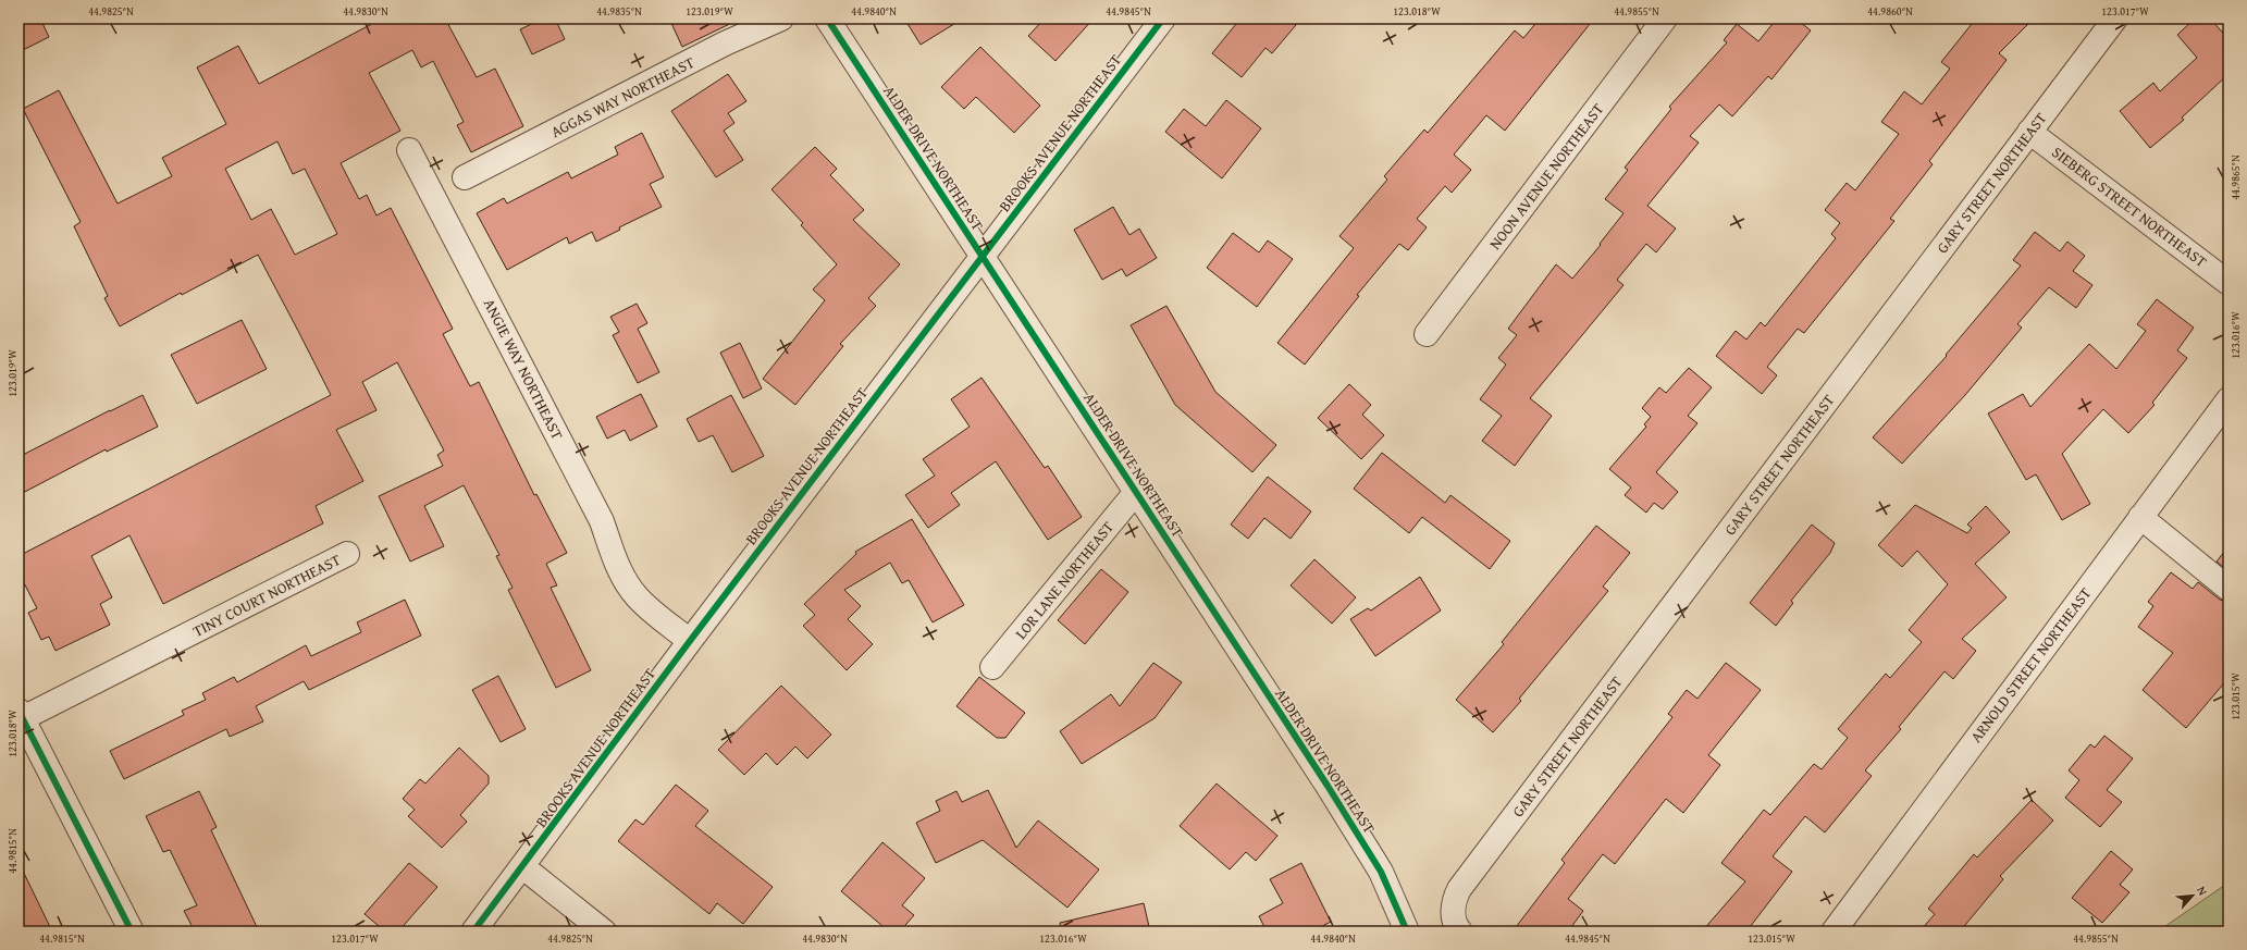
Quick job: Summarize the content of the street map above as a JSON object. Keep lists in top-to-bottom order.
{
  "streets": {
    "street": [
      "AGGAS WAY NORTHEAST",
      "BROOKS AVENUE NORTHEAST",
      "ALDER DRIVE NORTHEAST",
      "NOON AVENUE NORTHEAST",
      "GARY STREET NORTHEAST",
      "SIEBERG STREET NORTHEAST",
      "ANGIE WAY NORTHEAST",
      "LOR LANE NORTHEAST",
      "TINY COURT NORTHEAST",
      "ARNOLD STREET NORTHEAST"
    ]
  },
  "crossings": [
    ["BROOKS AVENUE NORTHEAST", "ALDER DRIVE NORTHEAST"],
    ["BROOKS AVENUE NORTHEAST", "ANGIE WAY NORTHEAST"],
    ["ALDER DRIVE NORTHEAST", "LOR LANE NORTHEAST"],
    ["GARY STREET NORTHEAST", "SIEBERG STREET NORTHEAST"]
  ],
  "north": "top right",
  "coordinates": [
    "44.9825°N",
    "44.9830°N",
    "44.9835°N",
    "123.019°W",
    "44.9840°N",
    "44.9845°N",
    "123.018°W",
    "44.9855°N",
    "44.9860°N",
    "123.017°W",
    "44.9865°N",
    "123.016°W",
    "123.015°W",
    "44.9815°N"
  ]
}
